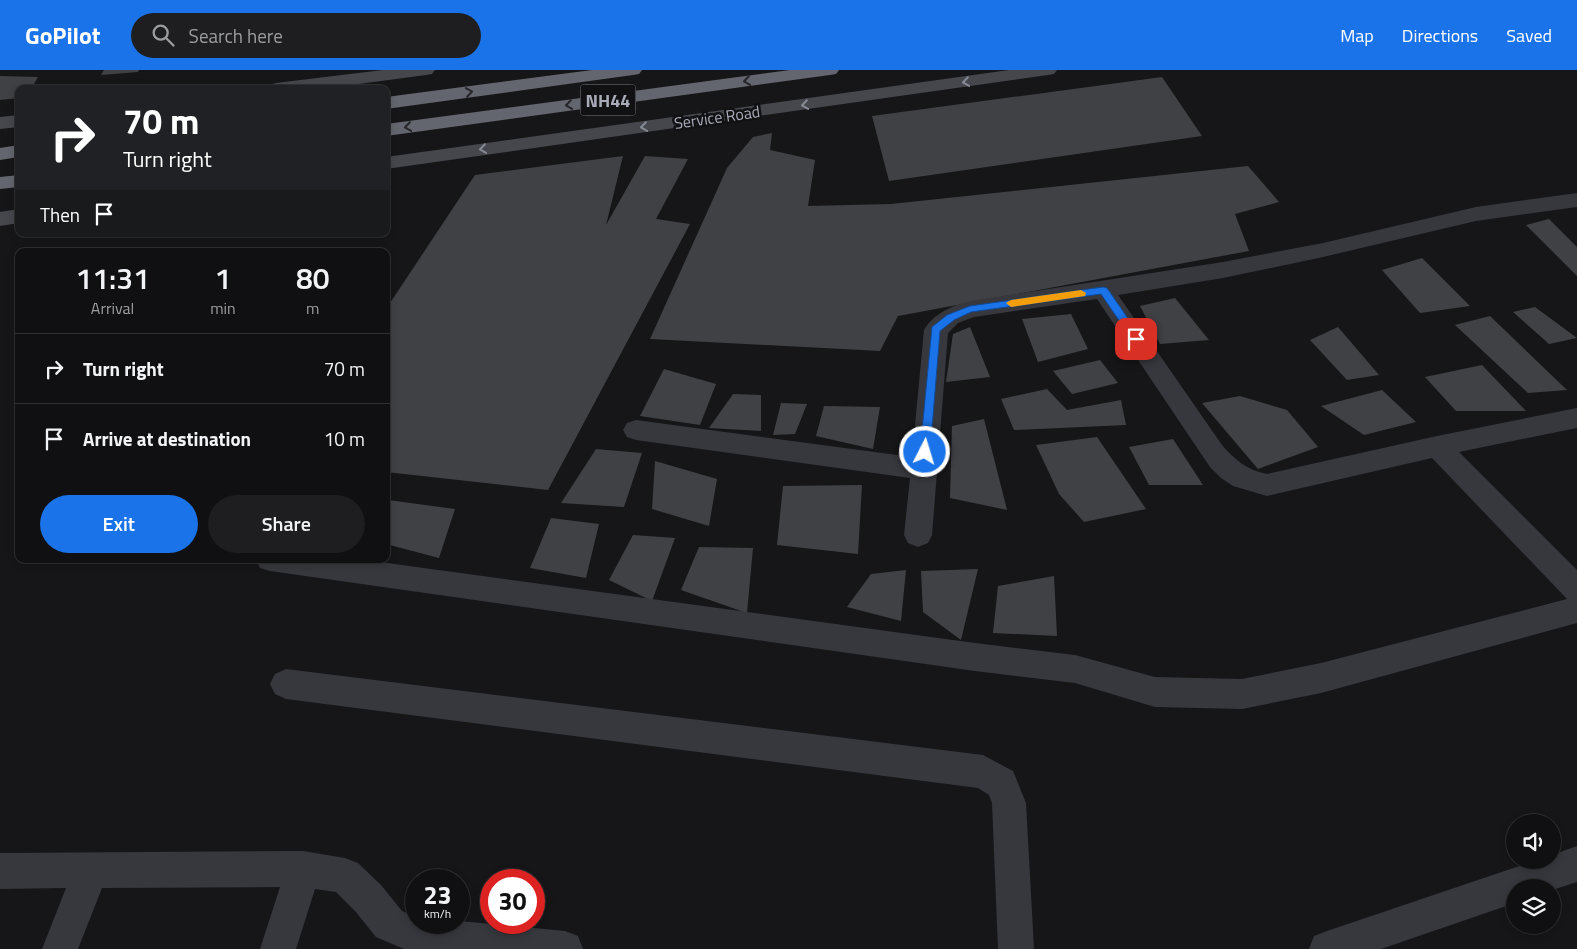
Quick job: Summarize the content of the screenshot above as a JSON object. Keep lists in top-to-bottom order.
{
  "streets": {
    "highway": ["NH44"],
    "street": ["Service Road"]
  },
  "one_way": ["Service Road"],
  "page": {
    "header": "GoPilot",
    "search": "Search here",
    "nav": ["Map", "Directions", "Saved"],
    "turn": ["70 m", "Turn right"],
    "then": "Then",
    "eta": [
      "11:31",
      "Arrival",
      "1",
      "min",
      "80",
      "m"
    ],
    "list": [
      {
        "name": "Turn right",
        "value": "70 m"
      },
      {
        "name": "Arrive at destination",
        "value": "10 m"
      }
    ],
    "buttons": ["Exit", "Share"],
    "speed": "23 km/h",
    "limit": "30"
  }
}
